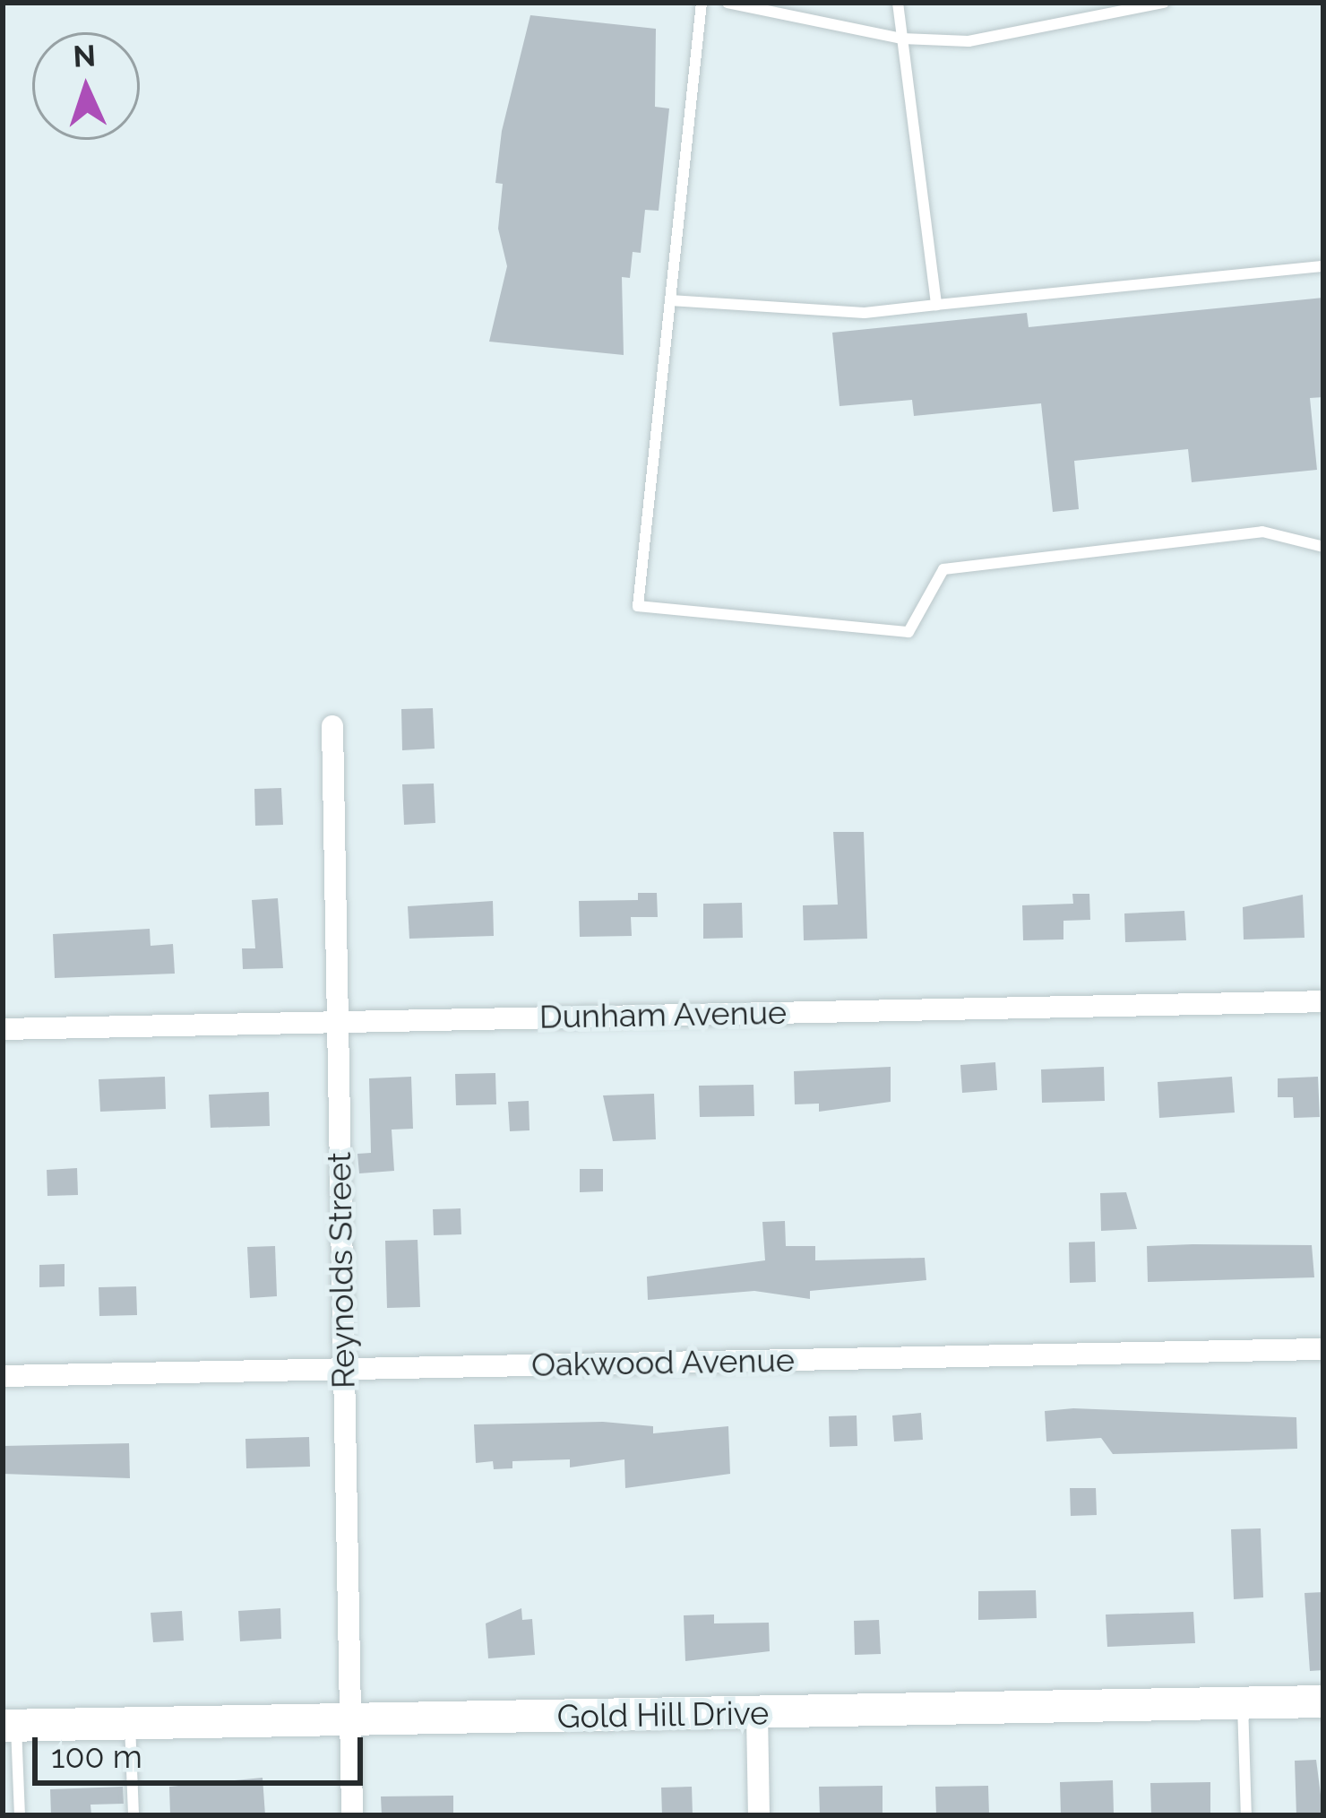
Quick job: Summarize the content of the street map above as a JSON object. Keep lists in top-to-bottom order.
{
  "streets": {
    "street": [
      "Dunham Avenue",
      "Reynolds Street",
      "Oakwood Avenue",
      "Gold Hill Drive"
    ]
  },
  "crossings": [
    ["Dunham Avenue", "Reynolds Street"],
    ["Reynolds Street", "Oakwood Avenue"],
    ["Reynolds Street", "Gold Hill Drive"]
  ],
  "scale_bar": "100 m",
  "north": "top"
}
